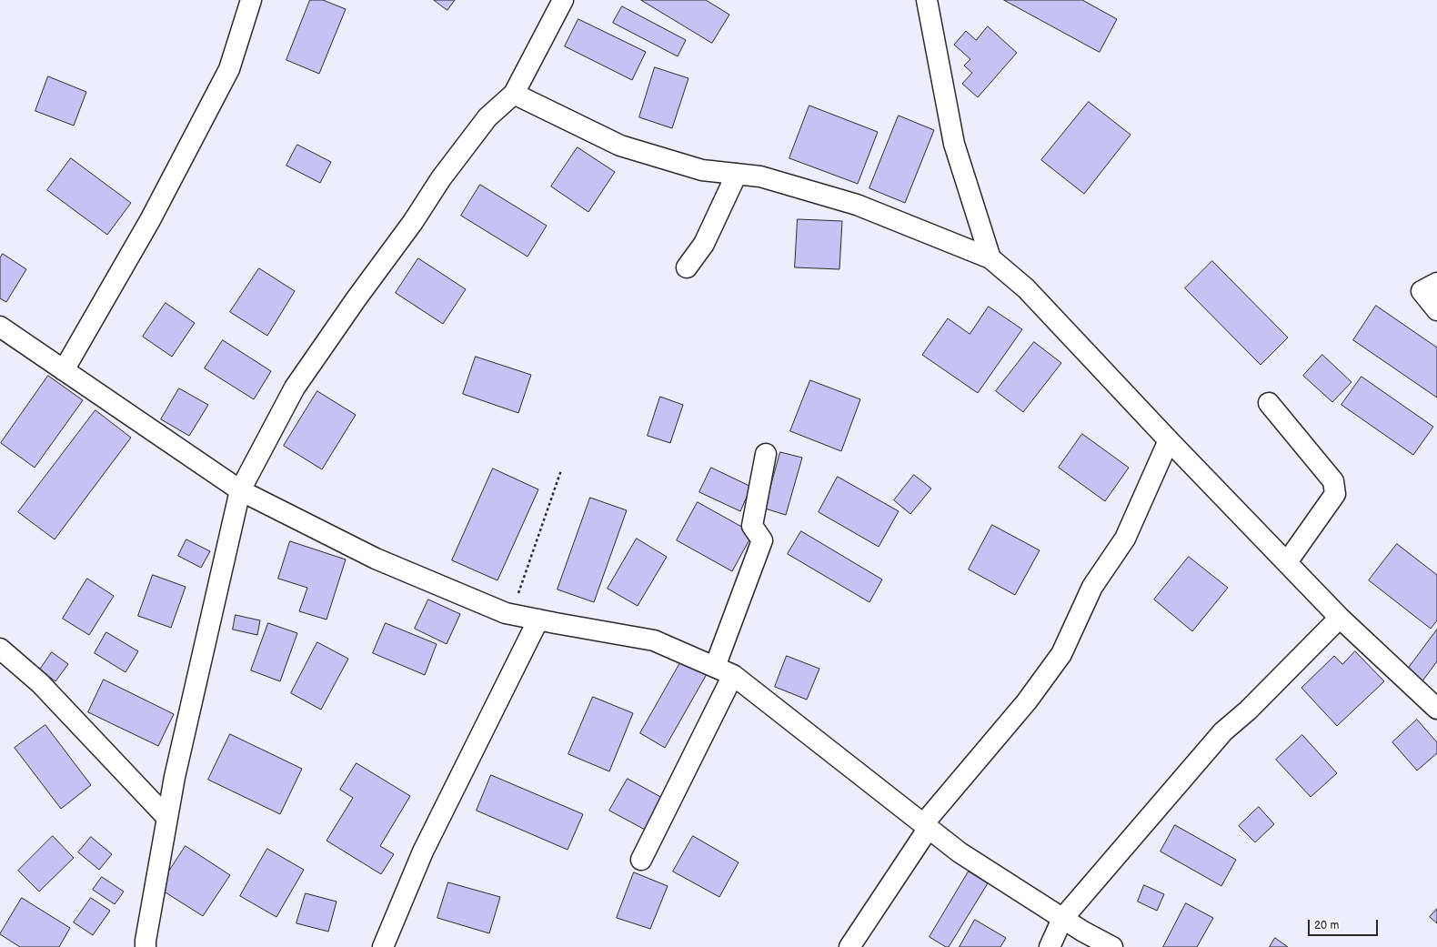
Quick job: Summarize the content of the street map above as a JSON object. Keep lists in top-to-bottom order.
{
  "scale_bar": "20 m"
}
